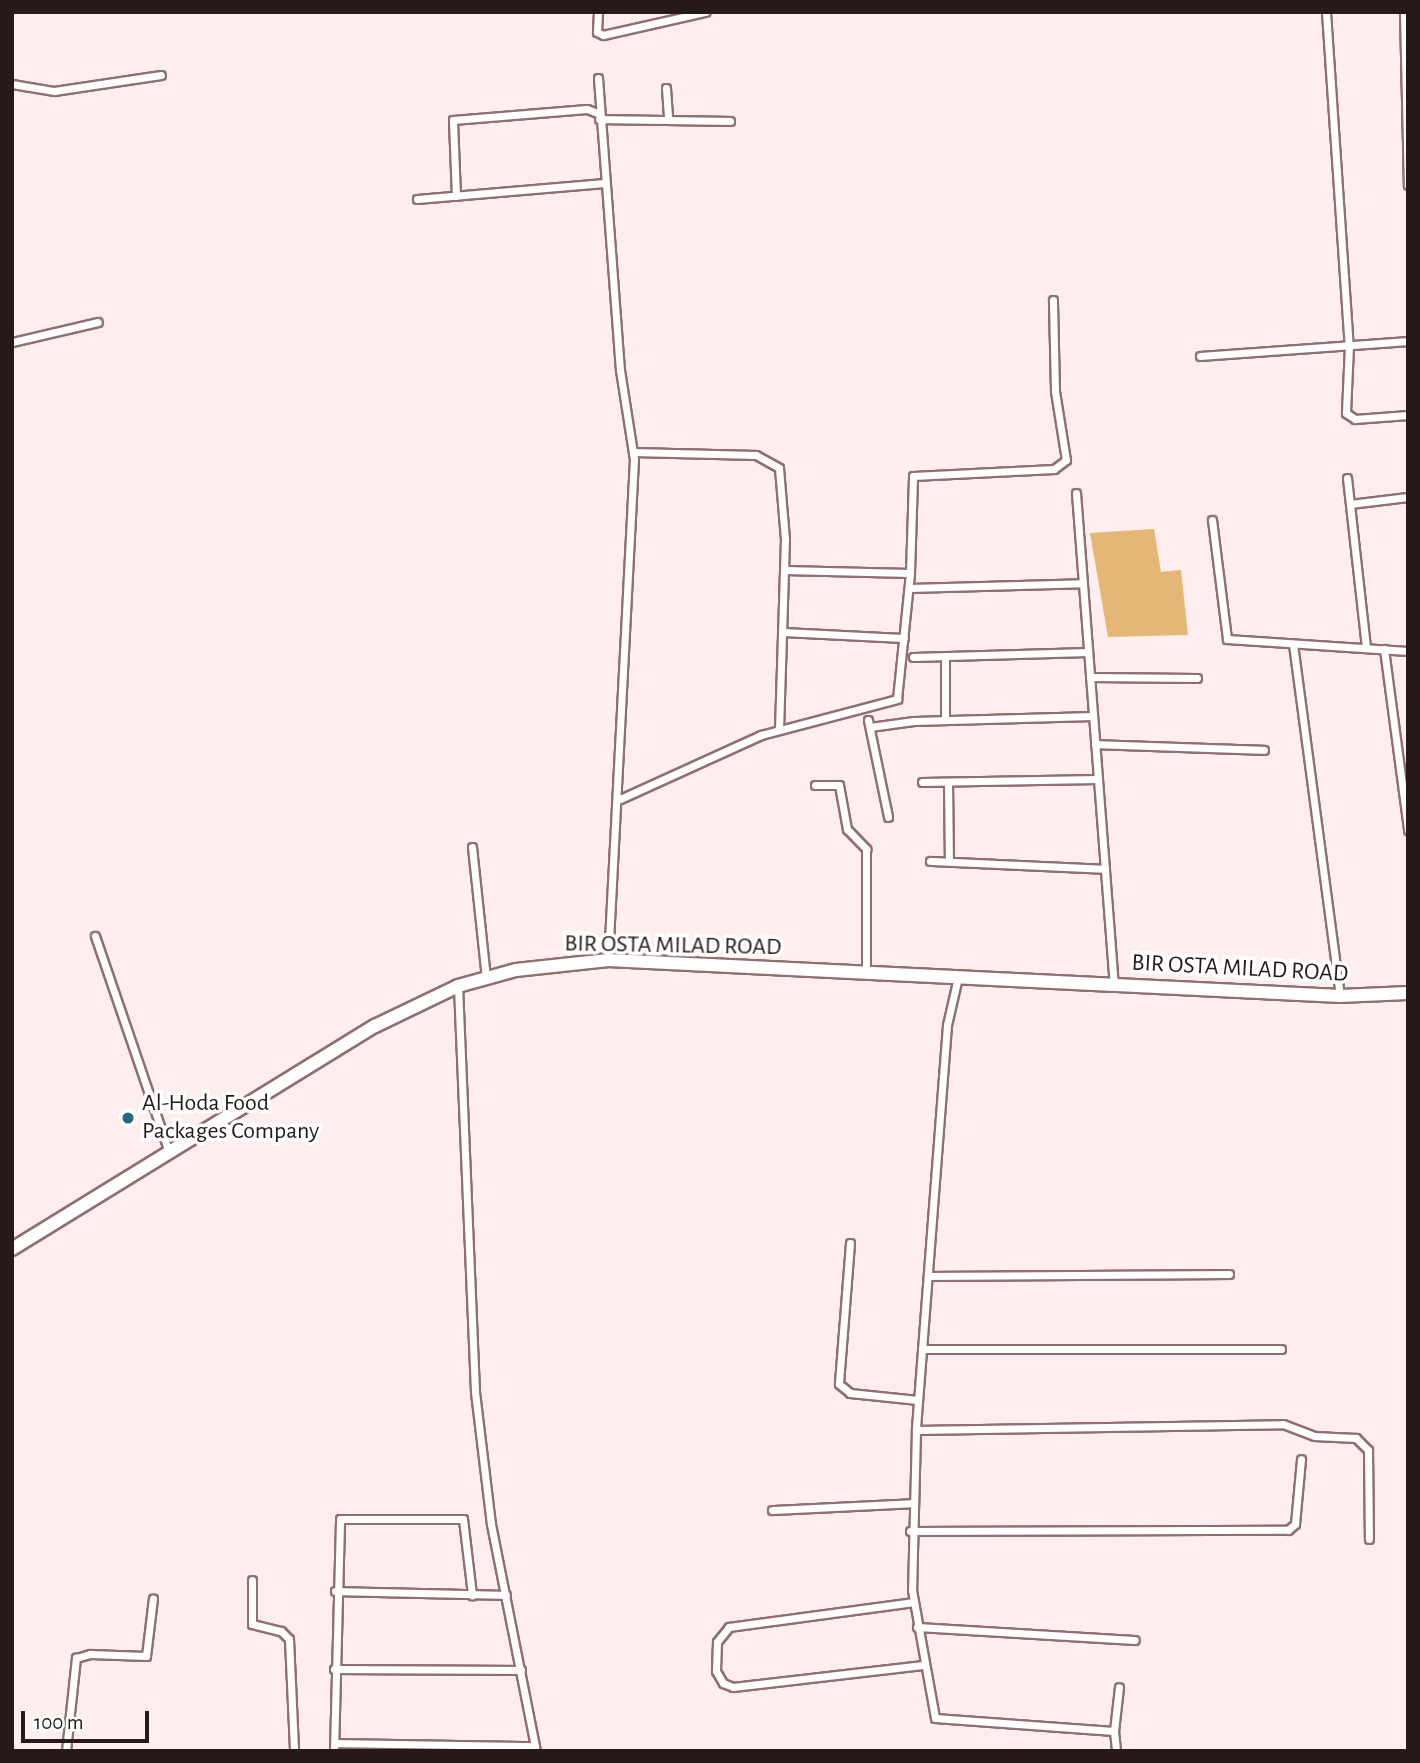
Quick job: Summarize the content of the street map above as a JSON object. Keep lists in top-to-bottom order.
{
  "streets": {
    "main road": ["BIR OSTA MILAD ROAD"]
  },
  "places": ["Al-Hoda Food Packages Company"],
  "scale_bar": "100 m"
}
